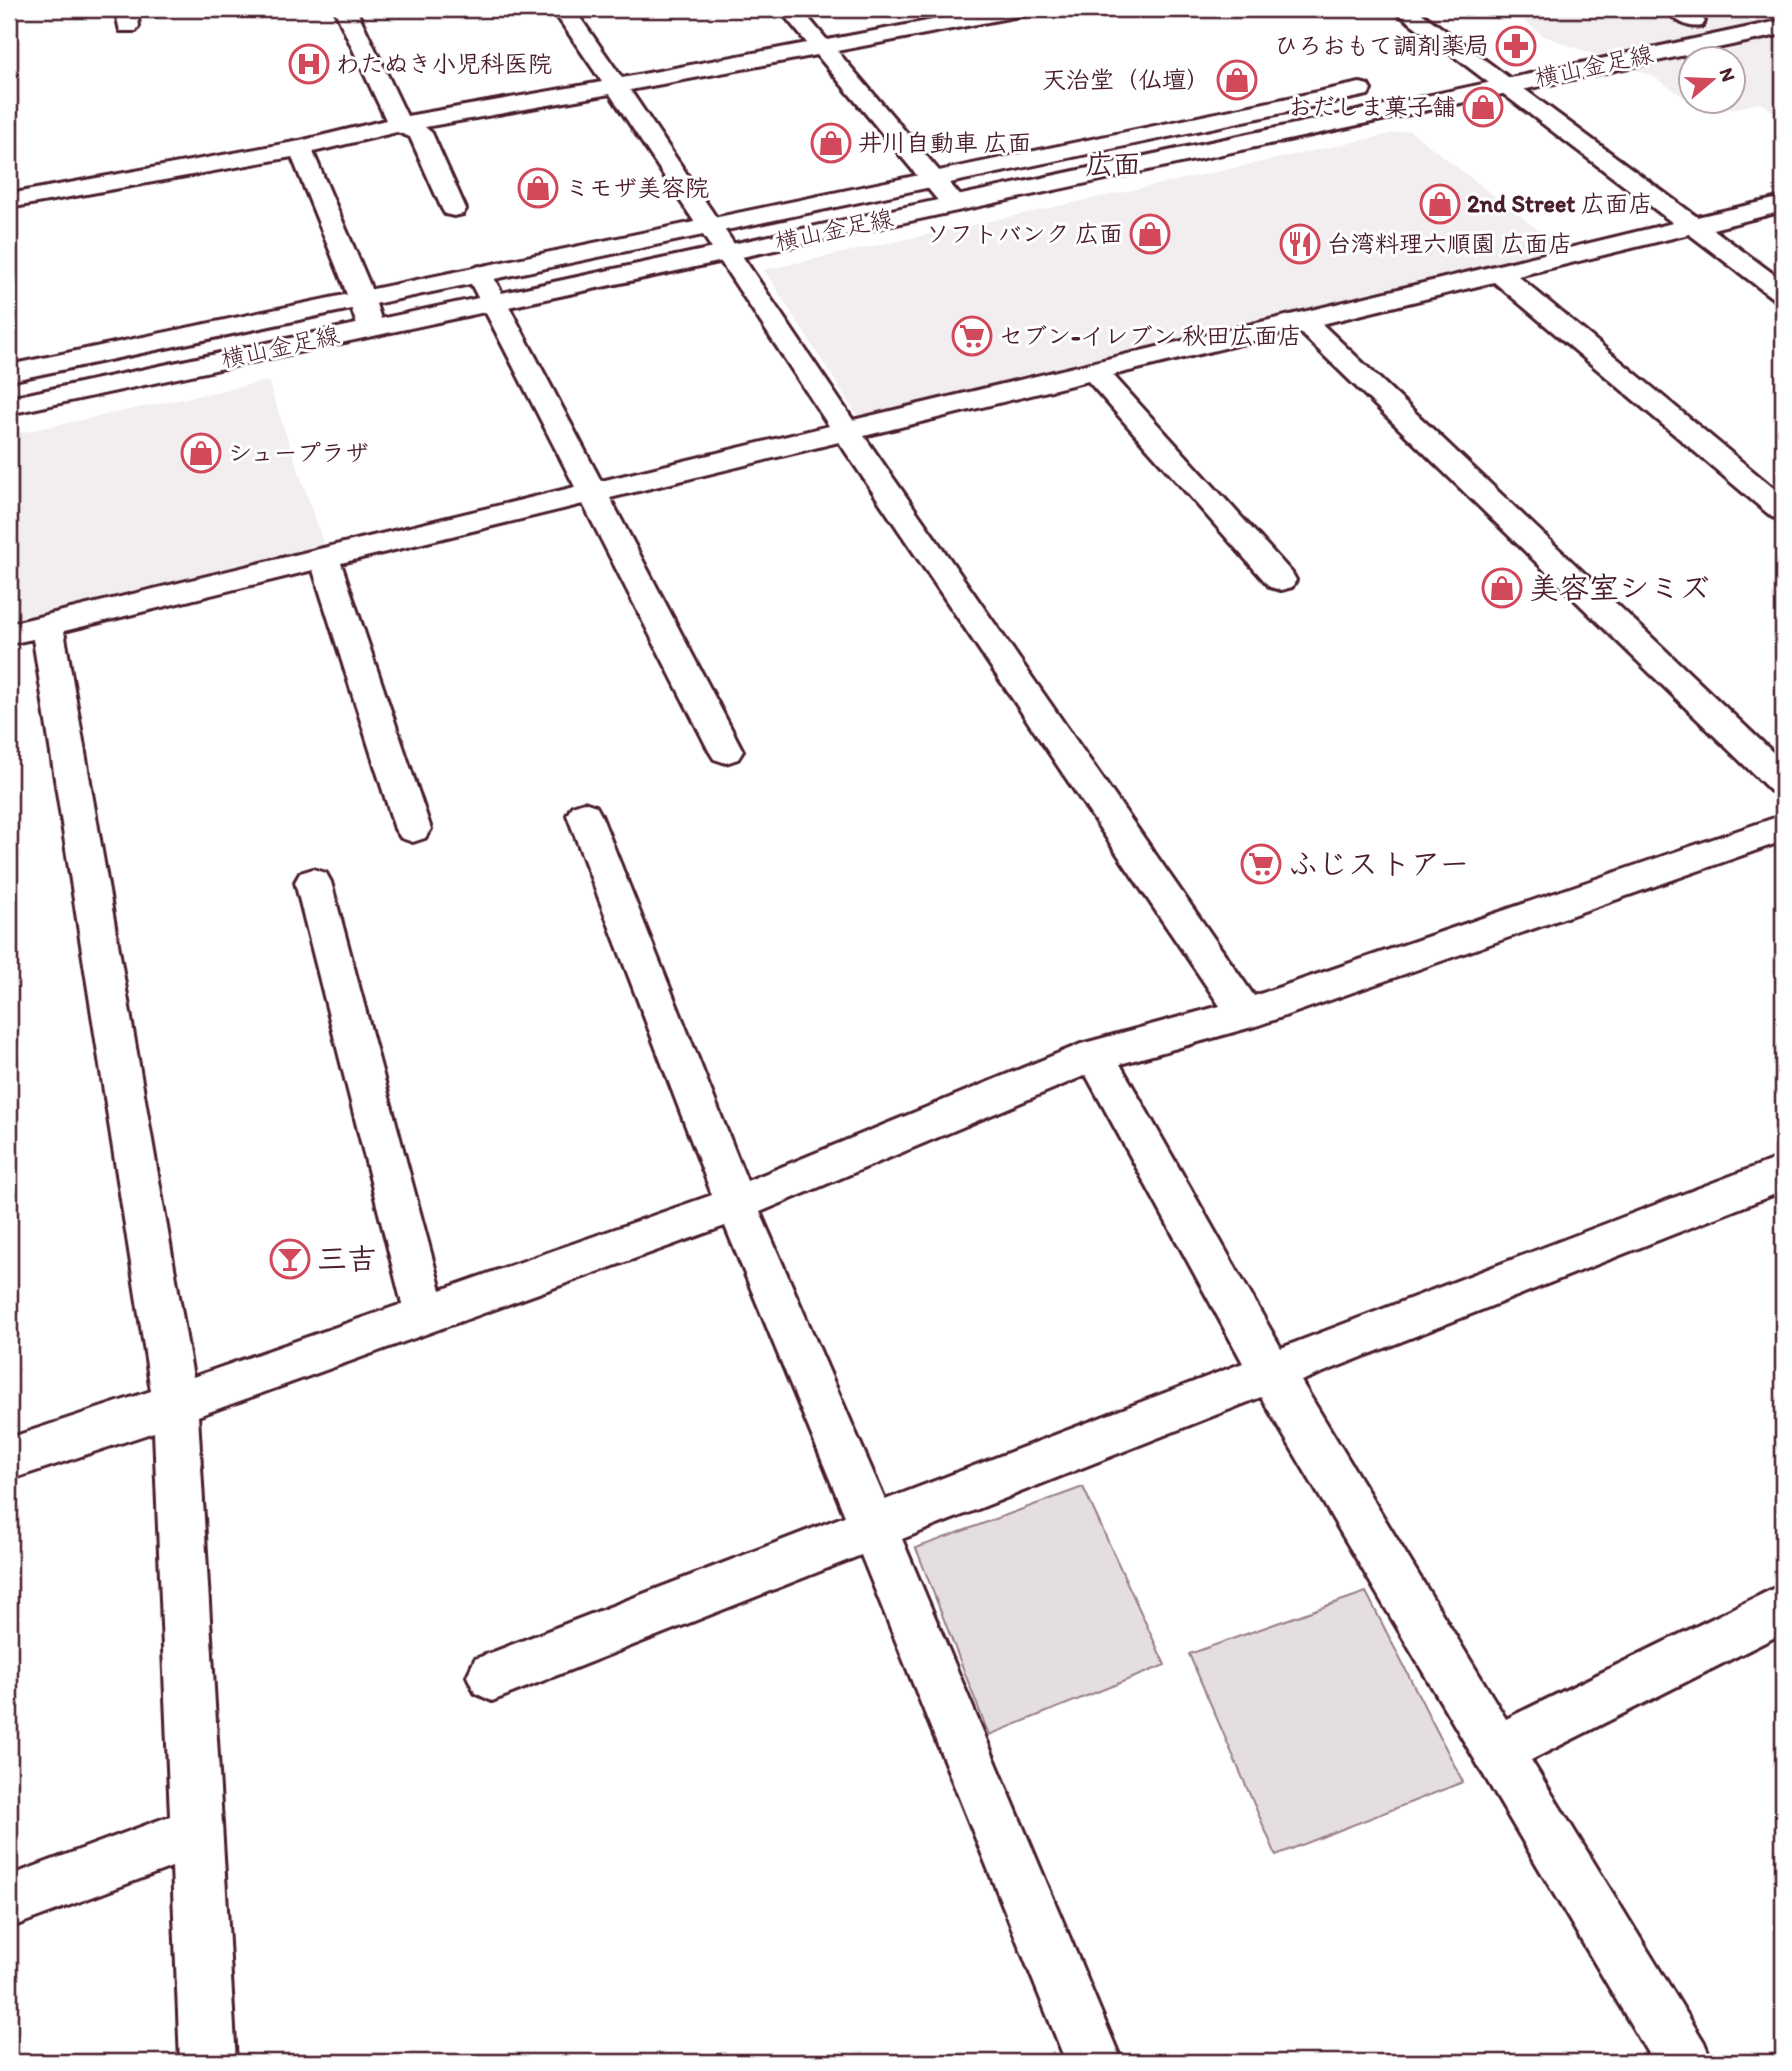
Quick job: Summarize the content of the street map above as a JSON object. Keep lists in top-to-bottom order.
{
  "streets": {
    "street": ["横山金足線"]
  },
  "districts": ["広面"],
  "places": {
    "pharmacy": ["ひろおもて調剤薬局"],
    "hospital": ["わたぬき小児科医院"],
    "shop": [
      "天治堂（仏壇）",
      "おだしま菓子舗",
      "井川自動車 広面",
      "ミモザ美容院",
      "2nd Street 広面店",
      "ソフトバンク 広面",
      "シュープラザ",
      "美容室シミズ"
    ],
    "restaurant": ["台湾料理六順園 広面店"],
    "supermarket": ["セブン-イレブン 秋田広面店", "ふじストアー"],
    "bar": ["三吉"]
  },
  "north": "right"
}
